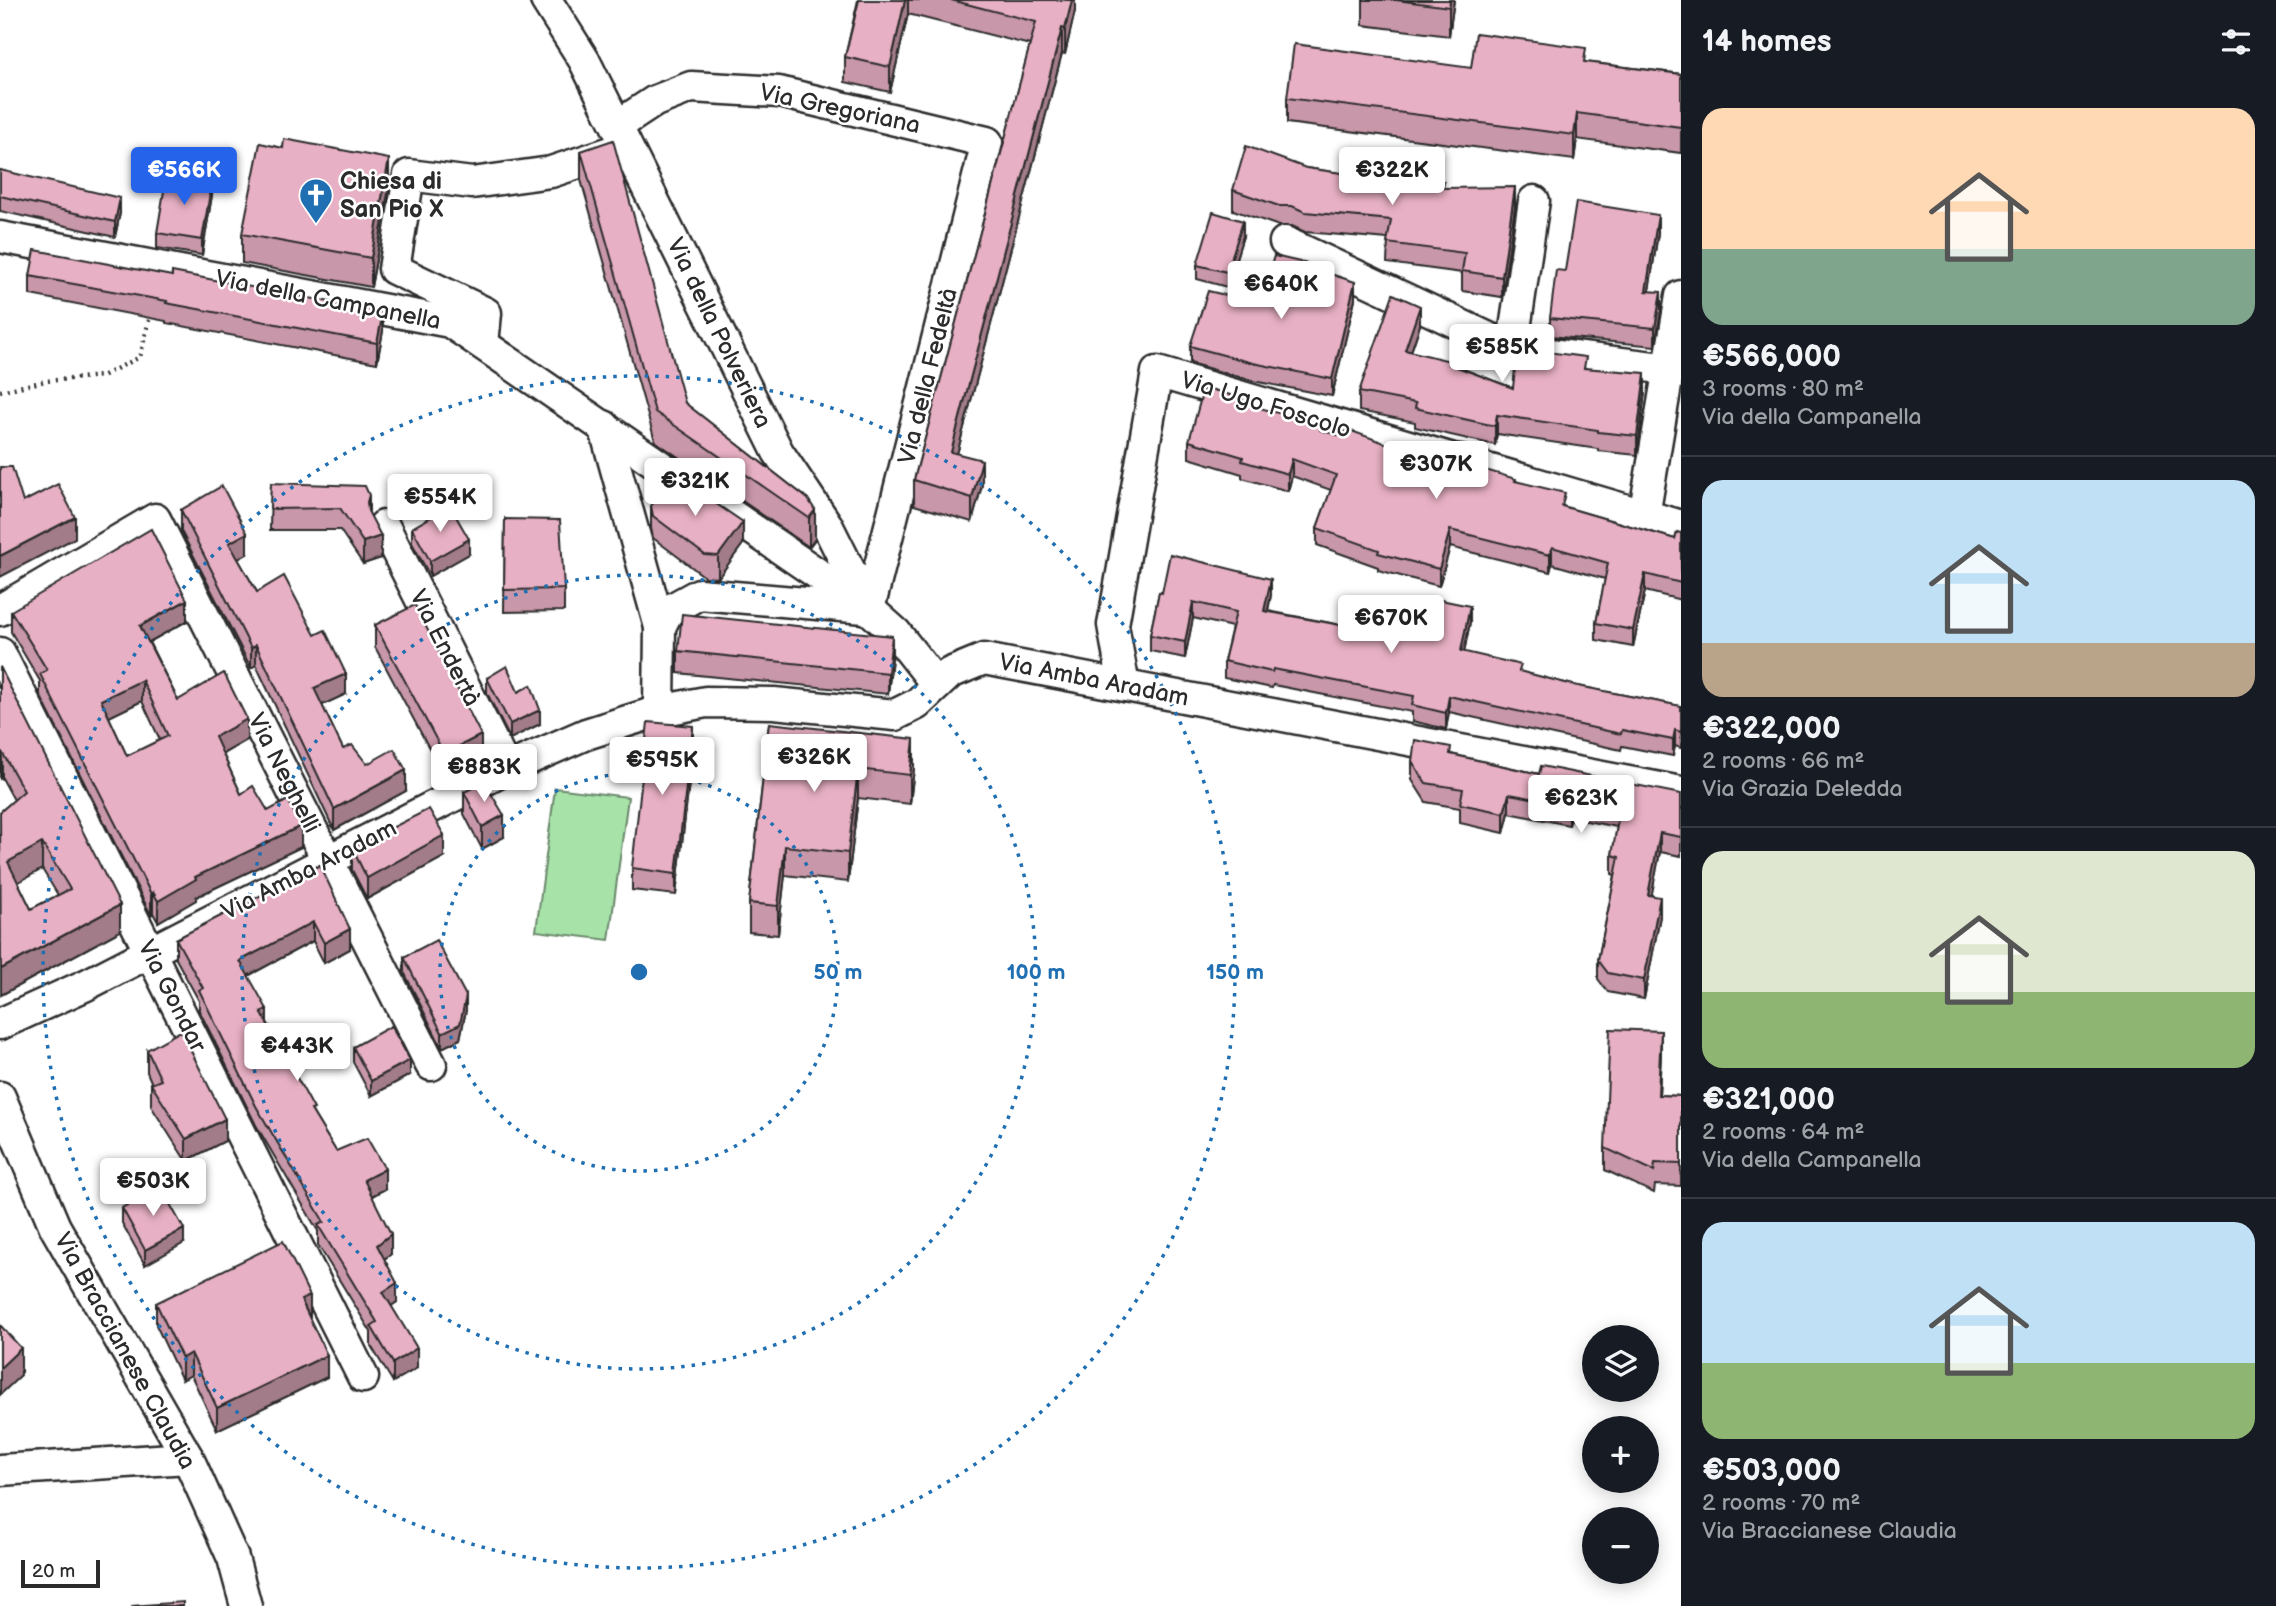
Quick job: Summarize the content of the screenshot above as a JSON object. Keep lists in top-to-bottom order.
{
  "streets": {
    "street": [
      "Via Gregoriana",
      "Via della Campanella",
      "Via della Polveriera",
      "Via della Fedeltà",
      "Via Ugo Foscolo",
      "Via Endertà",
      "Via Amba Aradam",
      "Via Neghelli",
      "Via Gondar",
      "Via Braccianese Claudia"
    ]
  },
  "crossings": [
    ["Via Gregoriana", "Via della Campanella"],
    ["Via Gregoriana", "Via della Polveriera"],
    ["Via Gregoriana", "Via della Fedeltà"],
    ["Via della Campanella", "Via della Polveriera"],
    ["Via della Campanella", "Via della Fedeltà"],
    ["Via della Polveriera", "Via della Fedeltà"],
    ["Via della Polveriera", "Via Amba Aradam"],
    ["Via Ugo Foscolo", "Via Amba Aradam"],
    ["Via Endertà", "Via Amba Aradam"],
    ["Via Amba Aradam", "Via Neghelli"],
    ["Via Amba Aradam", "Via Gondar"]
  ],
  "places": {
    "church": ["Chiesa di San Pio X"]
  },
  "scale_bar": "20 m",
  "page": {
    "heading": "14 homes",
    "list": [
      {
        "name": "€566,000",
        "note": "3 rooms · 80 m² · Via della Campanella"
      },
      {
        "name": "€322,000",
        "note": "2 rooms · 66 m² · Via Grazia Deledda"
      },
      {
        "name": "€321,000",
        "note": "2 rooms · 64 m² · Via della Campanella"
      },
      {
        "name": "€503,000",
        "note": "2 rooms · 70 m² · Via Braccianese Claudia"
      }
    ],
    "price": [
      "€566K",
      "€322K",
      "€640K",
      "€585K",
      "€307K",
      "€321K",
      "€554K",
      "€670K",
      "€326K",
      "€595K",
      "€883K",
      "€623K",
      "€443K",
      "€503K"
    ],
    "map_buttons": ["+", "−"],
    "scale": "20 m"
  },
  "rings": ["50 m", "100 m", "150 m"]
}
